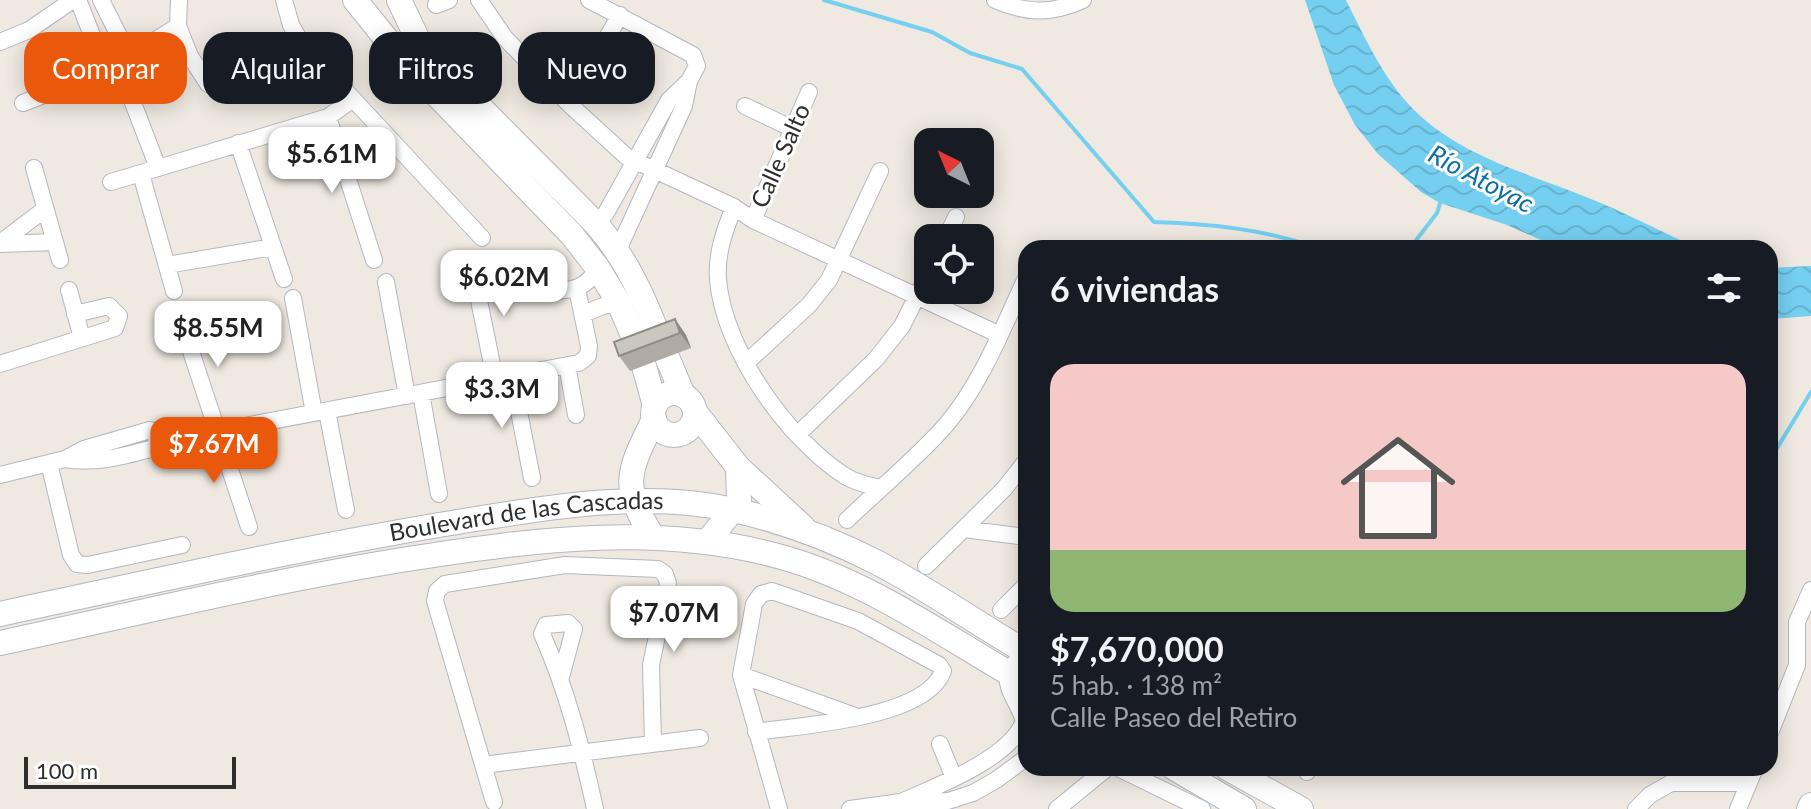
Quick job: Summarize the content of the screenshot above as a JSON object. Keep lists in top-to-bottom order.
{
  "streets": {
    "main road": ["Boulevard de las Cascadas"],
    "street": ["Calle Salto"]
  },
  "water": ["Río Atoyac"],
  "scale_bar": "100 m",
  "north": "top left",
  "page": {
    "chip": [
      "Comprar",
      "Alquilar",
      "Filtros",
      "Nuevo"
    ],
    "price": [
      "$5.61M",
      "$6.02M",
      "$8.55M",
      "$3.3M",
      "$7.67M",
      "$7.07M"
    ],
    "heading": "6 viviendas",
    "list": [
      {
        "name": "$7,670,000",
        "note": "5 hab. · 138 m² · Calle Paseo del Retiro"
      }
    ],
    "scale": "100 m"
  }
}
